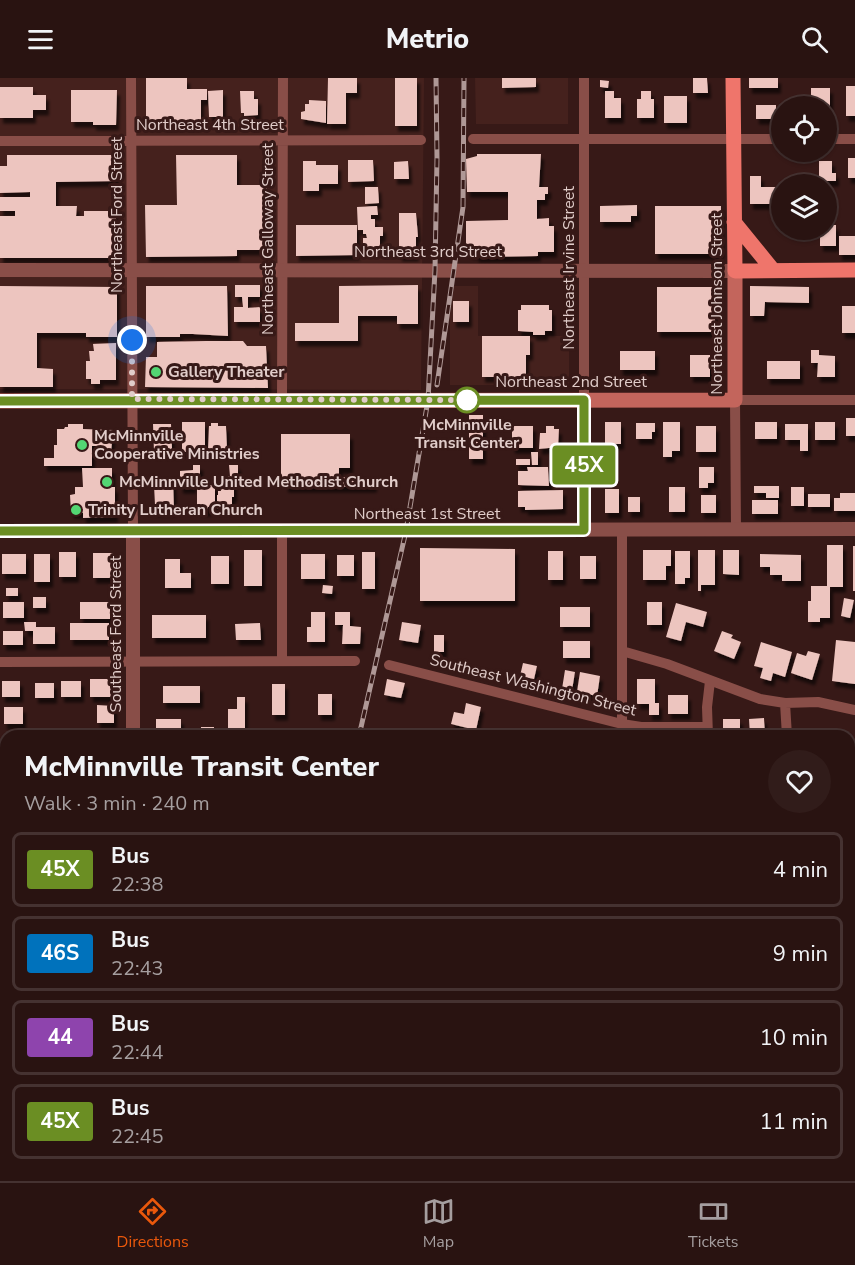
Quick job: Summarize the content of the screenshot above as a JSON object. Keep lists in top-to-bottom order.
{
  "streets": {
    "main road": ["Northeast 3rd Street", "Northeast Johnson Street", "Northeast 2nd Street"],
    "street": [
      "Northeast 4th Street",
      "Northeast Ford Street",
      "Northeast Galloway Street",
      "Northeast Irvine Street",
      "Northeast 1st Street",
      "Southeast Ford Street",
      "Southeast Washington Street"
    ]
  },
  "crossings": [
    ["Northeast 4th Street", "Northeast Ford Street"],
    ["Northeast 4th Street", "Northeast Galloway Street"],
    ["Northeast Ford Street", "Northeast 3rd Street"],
    ["Northeast Ford Street", "Northeast 2nd Street"],
    ["Northeast Ford Street", "Northeast 1st Street"],
    ["Northeast Ford Street", "Southeast Ford Street"],
    ["Northeast Galloway Street", "Northeast 3rd Street"],
    ["Northeast Galloway Street", "Northeast 2nd Street"],
    ["Northeast 3rd Street", "Northeast Irvine Street"],
    ["Northeast 3rd Street", "Northeast Johnson Street"],
    ["Northeast Irvine Street", "Northeast 2nd Street"],
    ["Northeast Irvine Street", "Northeast 1st Street"],
    ["Northeast Johnson Street", "Northeast 2nd Street"],
    ["Northeast Johnson Street", "Northeast 1st Street"],
    ["Northeast 1st Street", "Southeast Ford Street"]
  ],
  "places": [
    "Gallery Theater",
    "McMinnville Transit Center",
    "McMinnville Cooperative Ministries",
    "McMinnville United Methodist Church",
    "Trinity Lutheran Church"
  ],
  "lines": ["bus line 45X"],
  "page": {
    "header": "Metrio",
    "on_map": "45X",
    "heading": ["McMinnville Transit Center", "Walk · 3 min · 240 m"],
    "list": [
      {
        "mark": "45X",
        "name": "Bus",
        "note": "22:38",
        "value": "4 min"
      },
      {
        "mark": "46S",
        "name": "Bus",
        "note": "22:43",
        "value": "9 min"
      },
      {
        "mark": "44",
        "name": "Bus",
        "note": "22:44",
        "value": "10 min"
      },
      {
        "mark": "45X",
        "name": "Bus",
        "note": "22:45",
        "value": "11 min"
      }
    ],
    "tabs": ["Directions", "Map", "Tickets"]
  }
}
